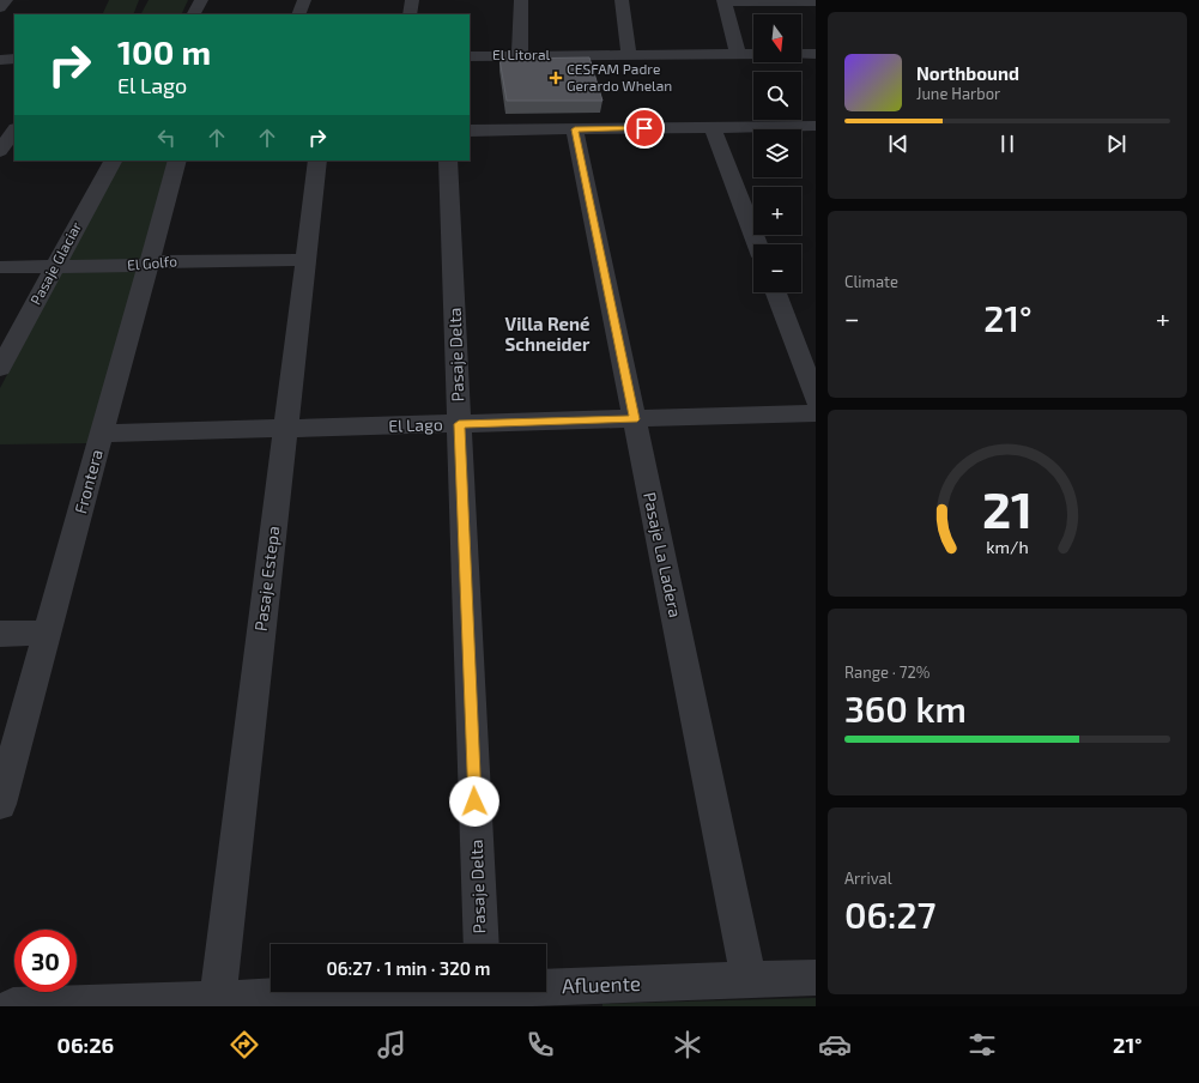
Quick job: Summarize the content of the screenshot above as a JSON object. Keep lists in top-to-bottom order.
{
  "streets": {
    "street": [
      "El Litoral",
      "Pasaje Glaciar",
      "El Golfo",
      "Pasaje Delta",
      "El Lago",
      "Frontera",
      "Pasaje La Ladera",
      "Pasaje Estepa",
      "Afluente"
    ]
  },
  "crossings": [
    ["Pasaje Glaciar", "El Golfo"],
    ["El Golfo", "Frontera"],
    ["El Golfo", "Pasaje Estepa"],
    ["Pasaje Delta", "El Lago"],
    ["El Lago", "Frontera"],
    ["El Lago", "Pasaje La Ladera"],
    ["El Lago", "Pasaje Estepa"],
    ["Pasaje La Ladera", "Afluente"],
    ["Pasaje Estepa", "Afluente"]
  ],
  "districts": ["Villa René Schneider"],
  "places": {
    "health": ["CESFAM Padre Gerardo Whelan"]
  },
  "north": "bottom",
  "page": {
    "map_buttons": ["+", "−"],
    "turn": ["100 m", "El Lago"],
    "song": ["Northbound", "June Harbor"],
    "tile": [
      "Climate",
      ["Range · 72%", "360 km"],
      ["Arrival", "06:27"]
    ],
    "heat": ["−", "21°", "+"],
    "limit": "30",
    "trip": "06:27 · 1 min · 320 m",
    "tabs": ["06:26", "21°"],
    "gauge": ["21", "km/h"]
  }
}
